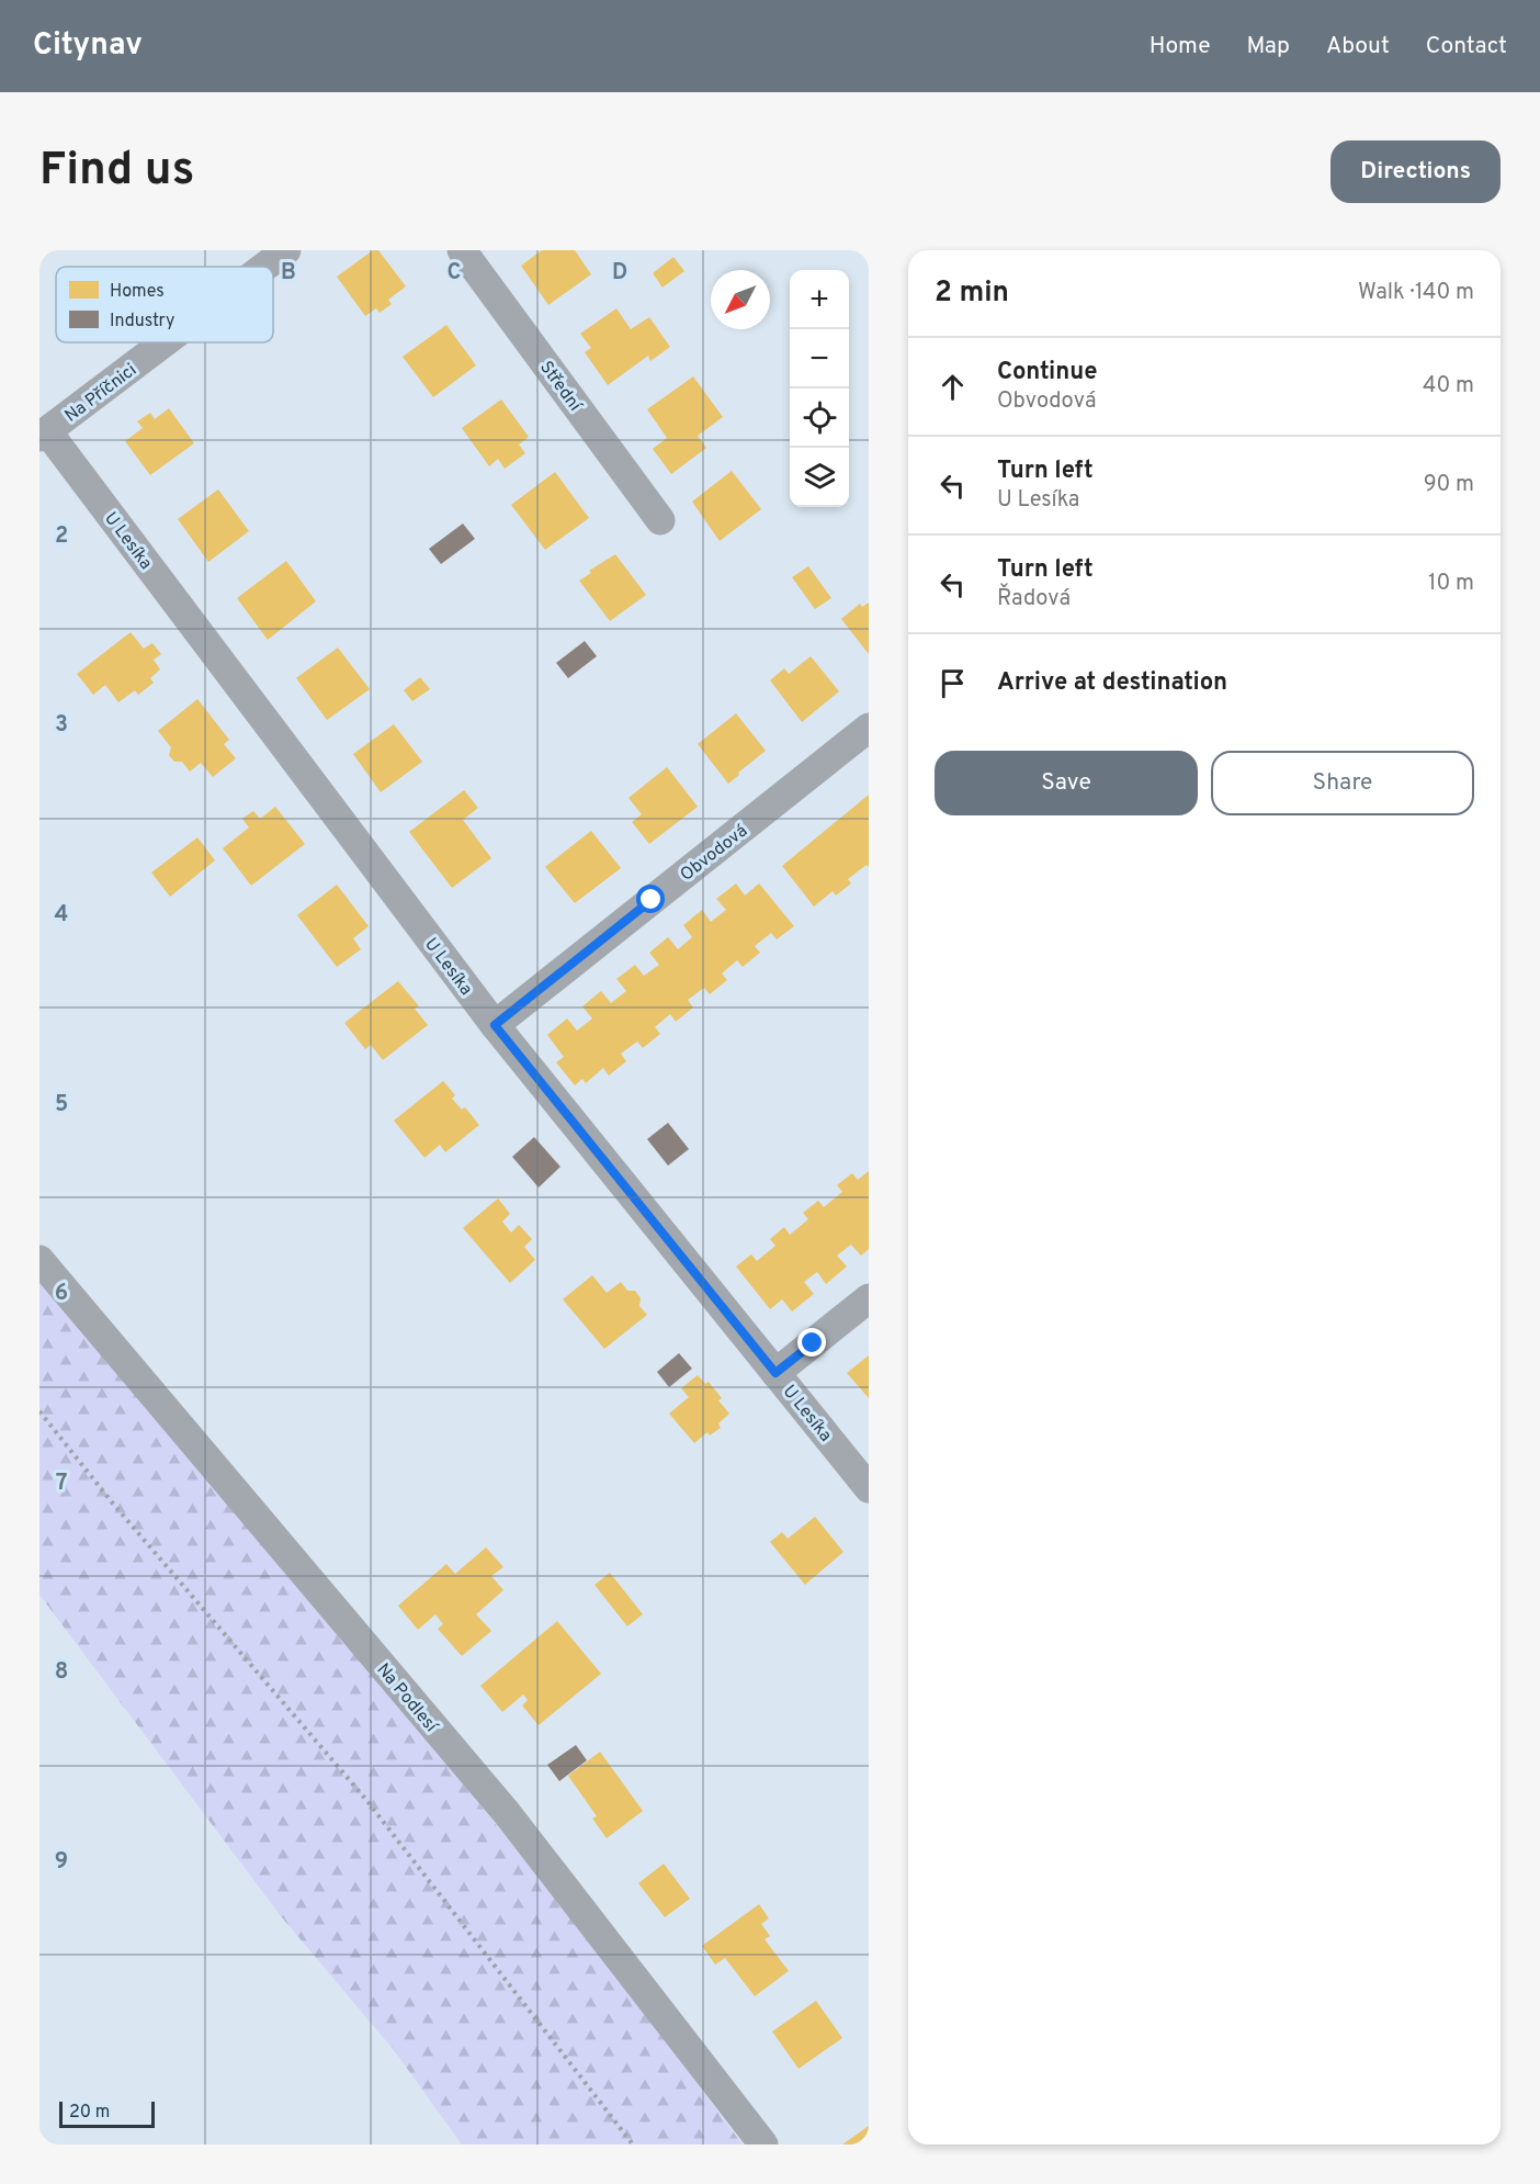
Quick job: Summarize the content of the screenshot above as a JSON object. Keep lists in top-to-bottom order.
{
  "streets": {
    "street": [
      "Střední",
      "Na Příčnici",
      "U Lesíka",
      "Obvodová",
      "Na Podlesí"
    ]
  },
  "crossings": [
    ["Na Příčnici", "U Lesíka"],
    ["U Lesíka", "Obvodová"]
  ],
  "legend": ["Homes", "Industry"],
  "scale_bar": "20 m",
  "north": "bottom left",
  "page": {
    "header": "Citynav",
    "nav": [
      "Home",
      "Map",
      "About",
      "Contact"
    ],
    "buttons": [
      "Directions",
      ["Save", "Share"]
    ],
    "title": "Find us",
    "heading": ["2 min", "Walk · 140 m"],
    "map_buttons": ["+", "−"],
    "list": [
      ["Continue", "Obvodová", "40 m"],
      ["Turn left", "U Lesíka", "90 m"],
      ["Turn left", "Řadová", "10 m"],
      "Arrive at destination"
    ],
    "scale": "20 m"
  },
  "grid": {
    "columns": ["B", "C", "D"],
    "rows": [
      "2",
      "3",
      "4",
      "5",
      "6",
      "7",
      "8",
      "9"
    ]
  }
}
